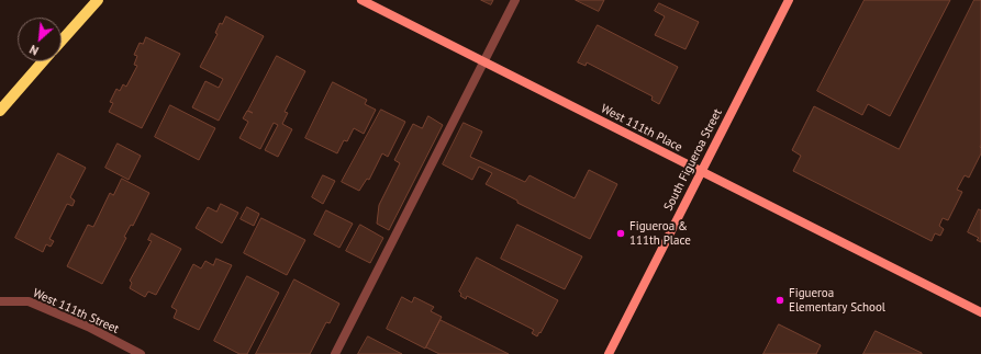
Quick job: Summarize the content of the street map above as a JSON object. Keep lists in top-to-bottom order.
{
  "streets": {
    "street": ["West 111th Place", "South Figueroa Street", "West 111th Street"]
  },
  "crossings": [
    ["West 111th Place", "South Figueroa Street"]
  ],
  "places": ["Figueroa & 111th Place", "Figueroa Elementary School"],
  "north": "bottom left"
}
